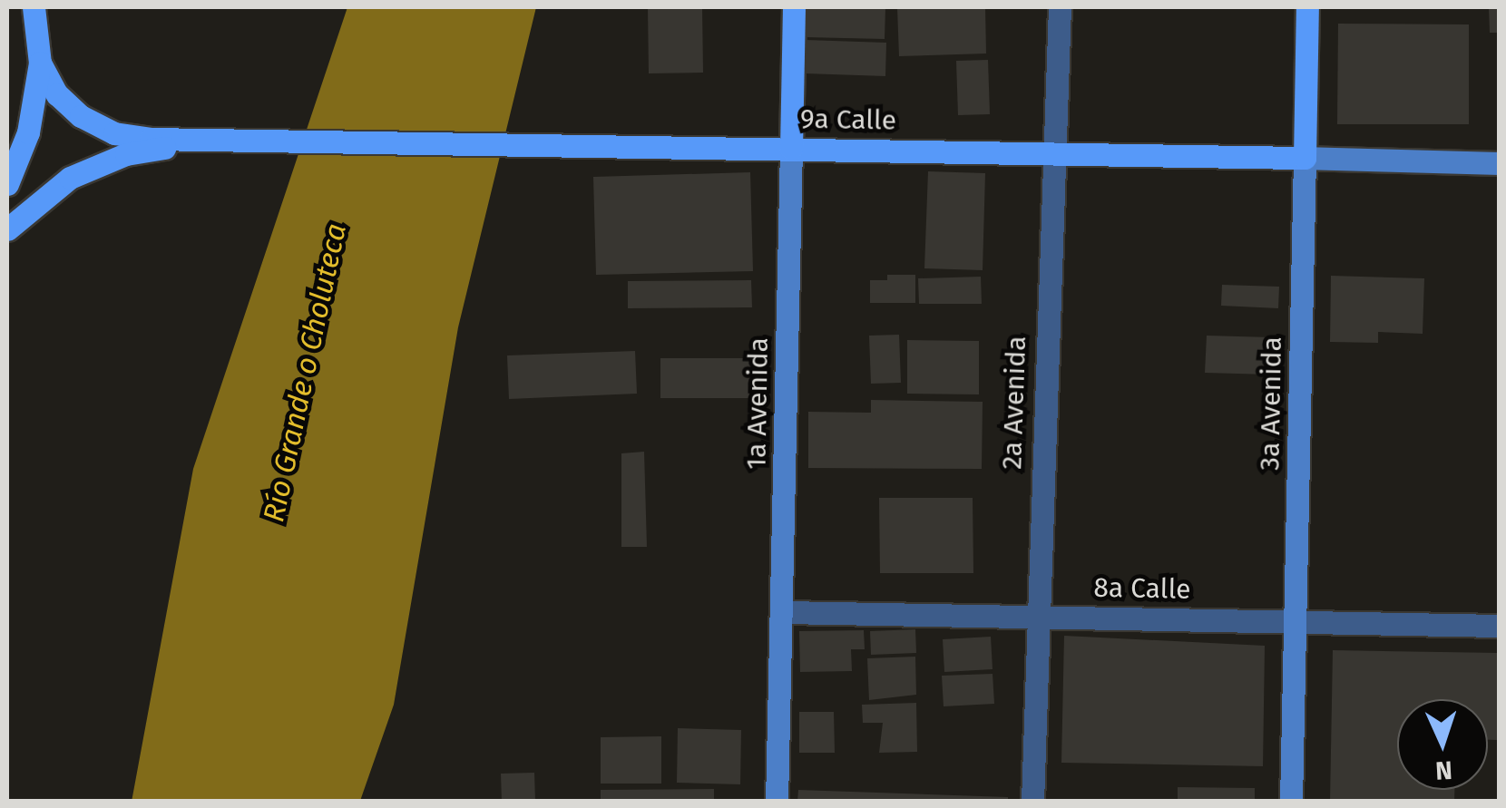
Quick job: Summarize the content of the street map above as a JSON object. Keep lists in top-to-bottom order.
{
  "streets": {
    "main road": ["9a Calle", "1a Avenida", "3a Avenida"],
    "street": ["2a Avenida", "8a Calle"]
  },
  "crossings": [
    ["9a Calle", "2a Avenida"],
    ["9a Calle", "1a Avenida"],
    ["9a Calle", "3a Avenida"],
    ["2a Avenida", "8a Calle"],
    ["1a Avenida", "8a Calle"],
    ["3a Avenida", "8a Calle"]
  ],
  "water": ["Río Grande o Choluteca"],
  "north": "bottom"
}
